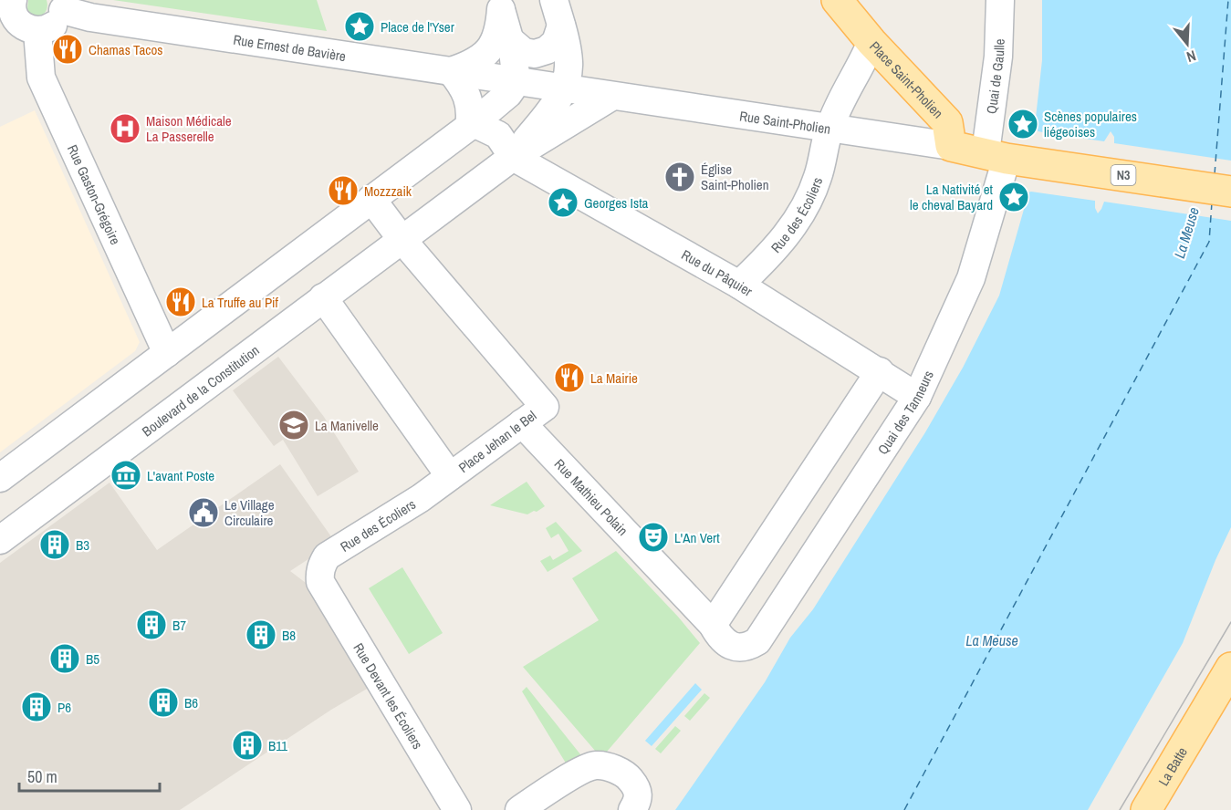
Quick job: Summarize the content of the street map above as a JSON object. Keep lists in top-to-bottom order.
{
  "streets": {
    "main road": [
      "Place Saint-Pholien",
      "Rue Saint-Pholien",
      "N3",
      "La Batte"
    ],
    "street": [
      "Rue Ernest de Bavière",
      "Quai de Gaulle",
      "Rue Gaston-Grégoire",
      "Rue des Écoliers",
      "Rue du Pâquier",
      "Boulevard de la Constitution",
      "Quai des Tanneurs",
      "Place Jehan le Bel",
      "Rue Mathieu Polain",
      "Rue Devant les Écoliers"
    ]
  },
  "crossings": [
    ["Rue Ernest de Bavière", "Rue Saint-Pholien"],
    ["Rue Ernest de Bavière", "Boulevard de la Constitution"],
    ["Quai de Gaulle", "Rue Saint-Pholien"],
    ["Quai de Gaulle", "N3"],
    ["Quai de Gaulle", "Quai des Tanneurs"],
    ["Place Saint-Pholien", "Rue Saint-Pholien"],
    ["Place Saint-Pholien", "Rue des Écoliers"],
    ["Rue Saint-Pholien", "N3"],
    ["Rue Saint-Pholien", "Rue des Écoliers"],
    ["Rue Saint-Pholien", "Boulevard de la Constitution"],
    ["Rue Saint-Pholien", "Quai des Tanneurs"],
    ["N3", "Quai des Tanneurs"],
    ["Rue des Écoliers", "Rue du Pâquier"],
    ["Rue des Écoliers", "Place Jehan le Bel"],
    ["Rue des Écoliers", "Rue Devant les Écoliers"],
    ["Rue du Pâquier", "Boulevard de la Constitution"],
    ["Rue du Pâquier", "Quai des Tanneurs"],
    ["Boulevard de la Constitution", "Place Jehan le Bel"],
    ["Quai des Tanneurs", "Rue Mathieu Polain"],
    ["Place Jehan le Bel", "Rue Mathieu Polain"]
  ],
  "water": ["La Meuse"],
  "places": {
    "place": [
      "Place de l'Yser",
      "Scènes populaires liégeoises",
      "La Nativité et le cheval Bayard",
      "Georges Ista"
    ],
    "restaurant": [
      "Chamas Tacos",
      "Mozzzaik",
      "La Truffe au Pif",
      "La Mairie"
    ],
    "hospital": ["Maison Médicale La Passerelle"],
    "church": ["Église Saint-Pholien"],
    "school or university": ["La Manivelle"],
    "museum": ["L'avant Poste"],
    "public building": ["Le Village Circulaire"],
    "theatre": ["L'An Vert"],
    "building": [
      "B3",
      "B7",
      "B8",
      "B5",
      "B6",
      "P6",
      "B11"
    ]
  },
  "scale_bar": "50 m",
  "north": "bottom"
}
